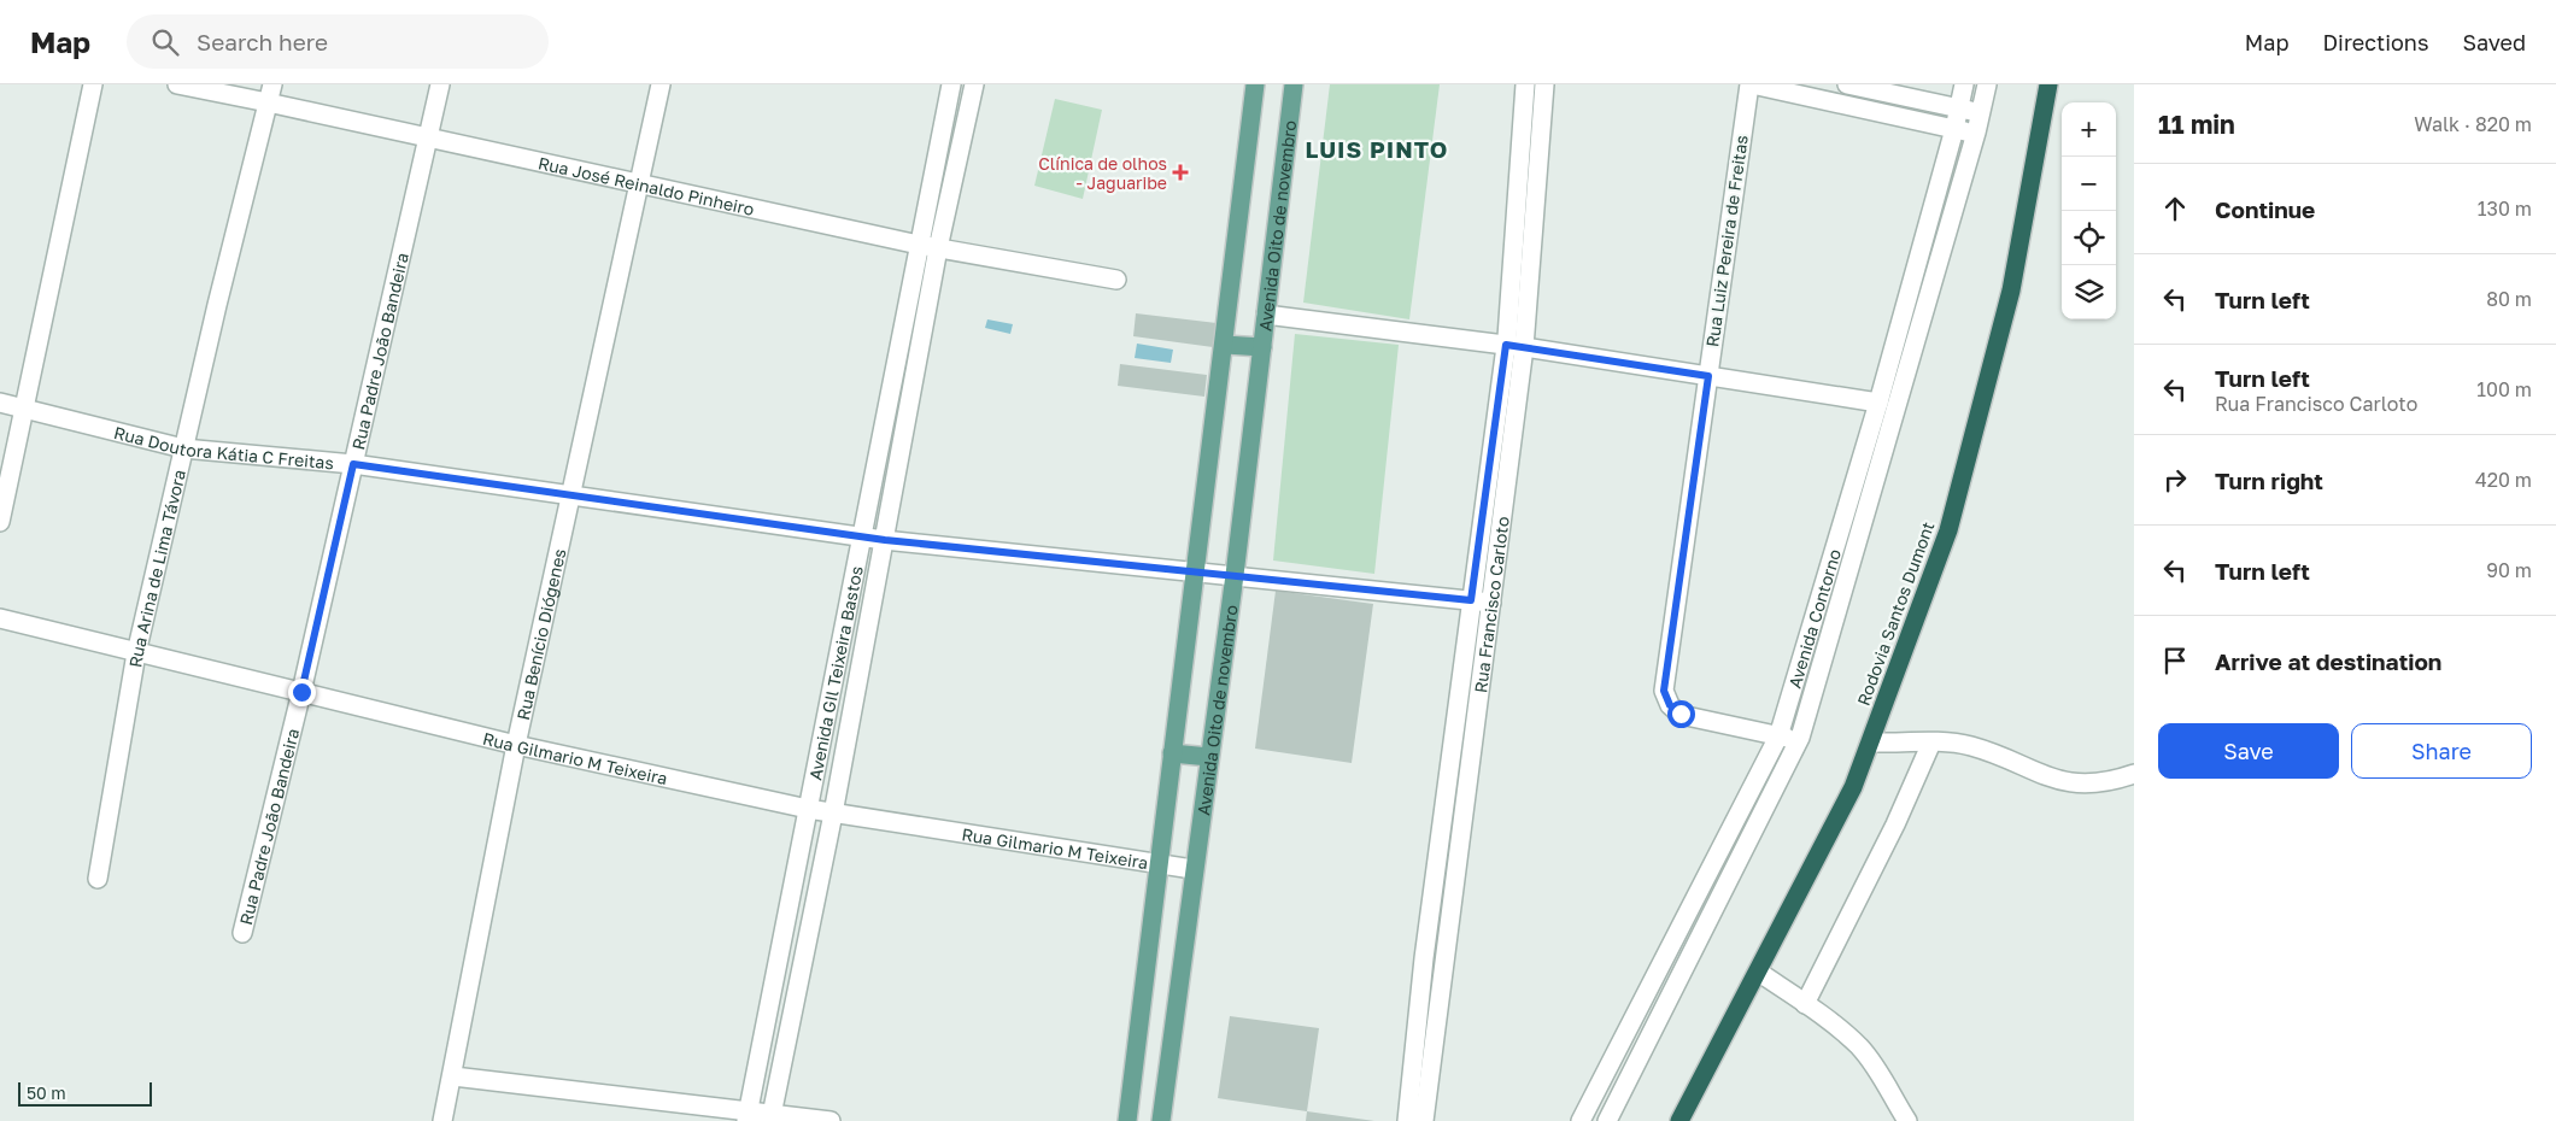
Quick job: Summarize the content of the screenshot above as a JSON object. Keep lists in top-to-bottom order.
{
  "streets": {
    "highway": ["Rodovia Santos Dumont"],
    "main road": ["Avenida Oito de novembro"],
    "street": [
      "Rua José Reinaldo Pinheiro",
      "Rua Luiz Pereira de Freitas",
      "Rua Padre João Bandeira",
      "Rua Doutora Kátia C Freitas",
      "Rua Arina de Lima Távora",
      "Rua Francisco Carloto",
      "Avenida Contorno",
      "Rua Benício Diógenes",
      "Avenida GIl Teixeira Bastos",
      "Rua Gilmario M Teixeira"
    ]
  },
  "crossings": [
    ["Rua José Reinaldo Pinheiro", "Rua Padre João Bandeira"],
    ["Rua José Reinaldo Pinheiro", "Rua Arina de Lima Távora"],
    ["Rua José Reinaldo Pinheiro", "Rua Benício Diógenes"],
    ["Rua José Reinaldo Pinheiro", "Avenida GIl Teixeira Bastos"],
    ["Avenida Oito de novembro", "Rua Doutora Kátia C Freitas"],
    ["Avenida Oito de novembro", "Rua Gilmario M Teixeira"],
    ["Rua Luiz Pereira de Freitas", "Avenida Contorno"],
    ["Rua Padre João Bandeira", "Rua Doutora Kátia C Freitas"],
    ["Rua Padre João Bandeira", "Rua Gilmario M Teixeira"],
    ["Rua Doutora Kátia C Freitas", "Rua Arina de Lima Távora"],
    ["Rua Doutora Kátia C Freitas", "Rua Francisco Carloto"],
    ["Rua Doutora Kátia C Freitas", "Rua Benício Diógenes"],
    ["Rua Doutora Kátia C Freitas", "Avenida GIl Teixeira Bastos"],
    ["Rua Arina de Lima Távora", "Rua Gilmario M Teixeira"],
    ["Rua Benício Diógenes", "Rua Gilmario M Teixeira"],
    ["Avenida GIl Teixeira Bastos", "Rua Gilmario M Teixeira"]
  ],
  "districts": ["LUIS PINTO"],
  "places": {
    "health": ["Clínica de olhos - Jaguaribe"]
  },
  "scale_bar": "50 m",
  "page": {
    "header": "Map",
    "search": "Search here",
    "nav": ["Map", "Directions", "Saved"],
    "heading": ["11 min", "Walk · 820 m"],
    "map_buttons": ["+", "−"],
    "list": [
      ["Continue", "130 m"],
      ["Turn left", "80 m"],
      ["Turn left", "Rua Francisco Carloto", "100 m"],
      ["Turn right", "420 m"],
      ["Turn left", "90 m"],
      "Arrive at destination"
    ],
    "buttons": ["Save", "Share"],
    "scale": "50 m"
  }
}
